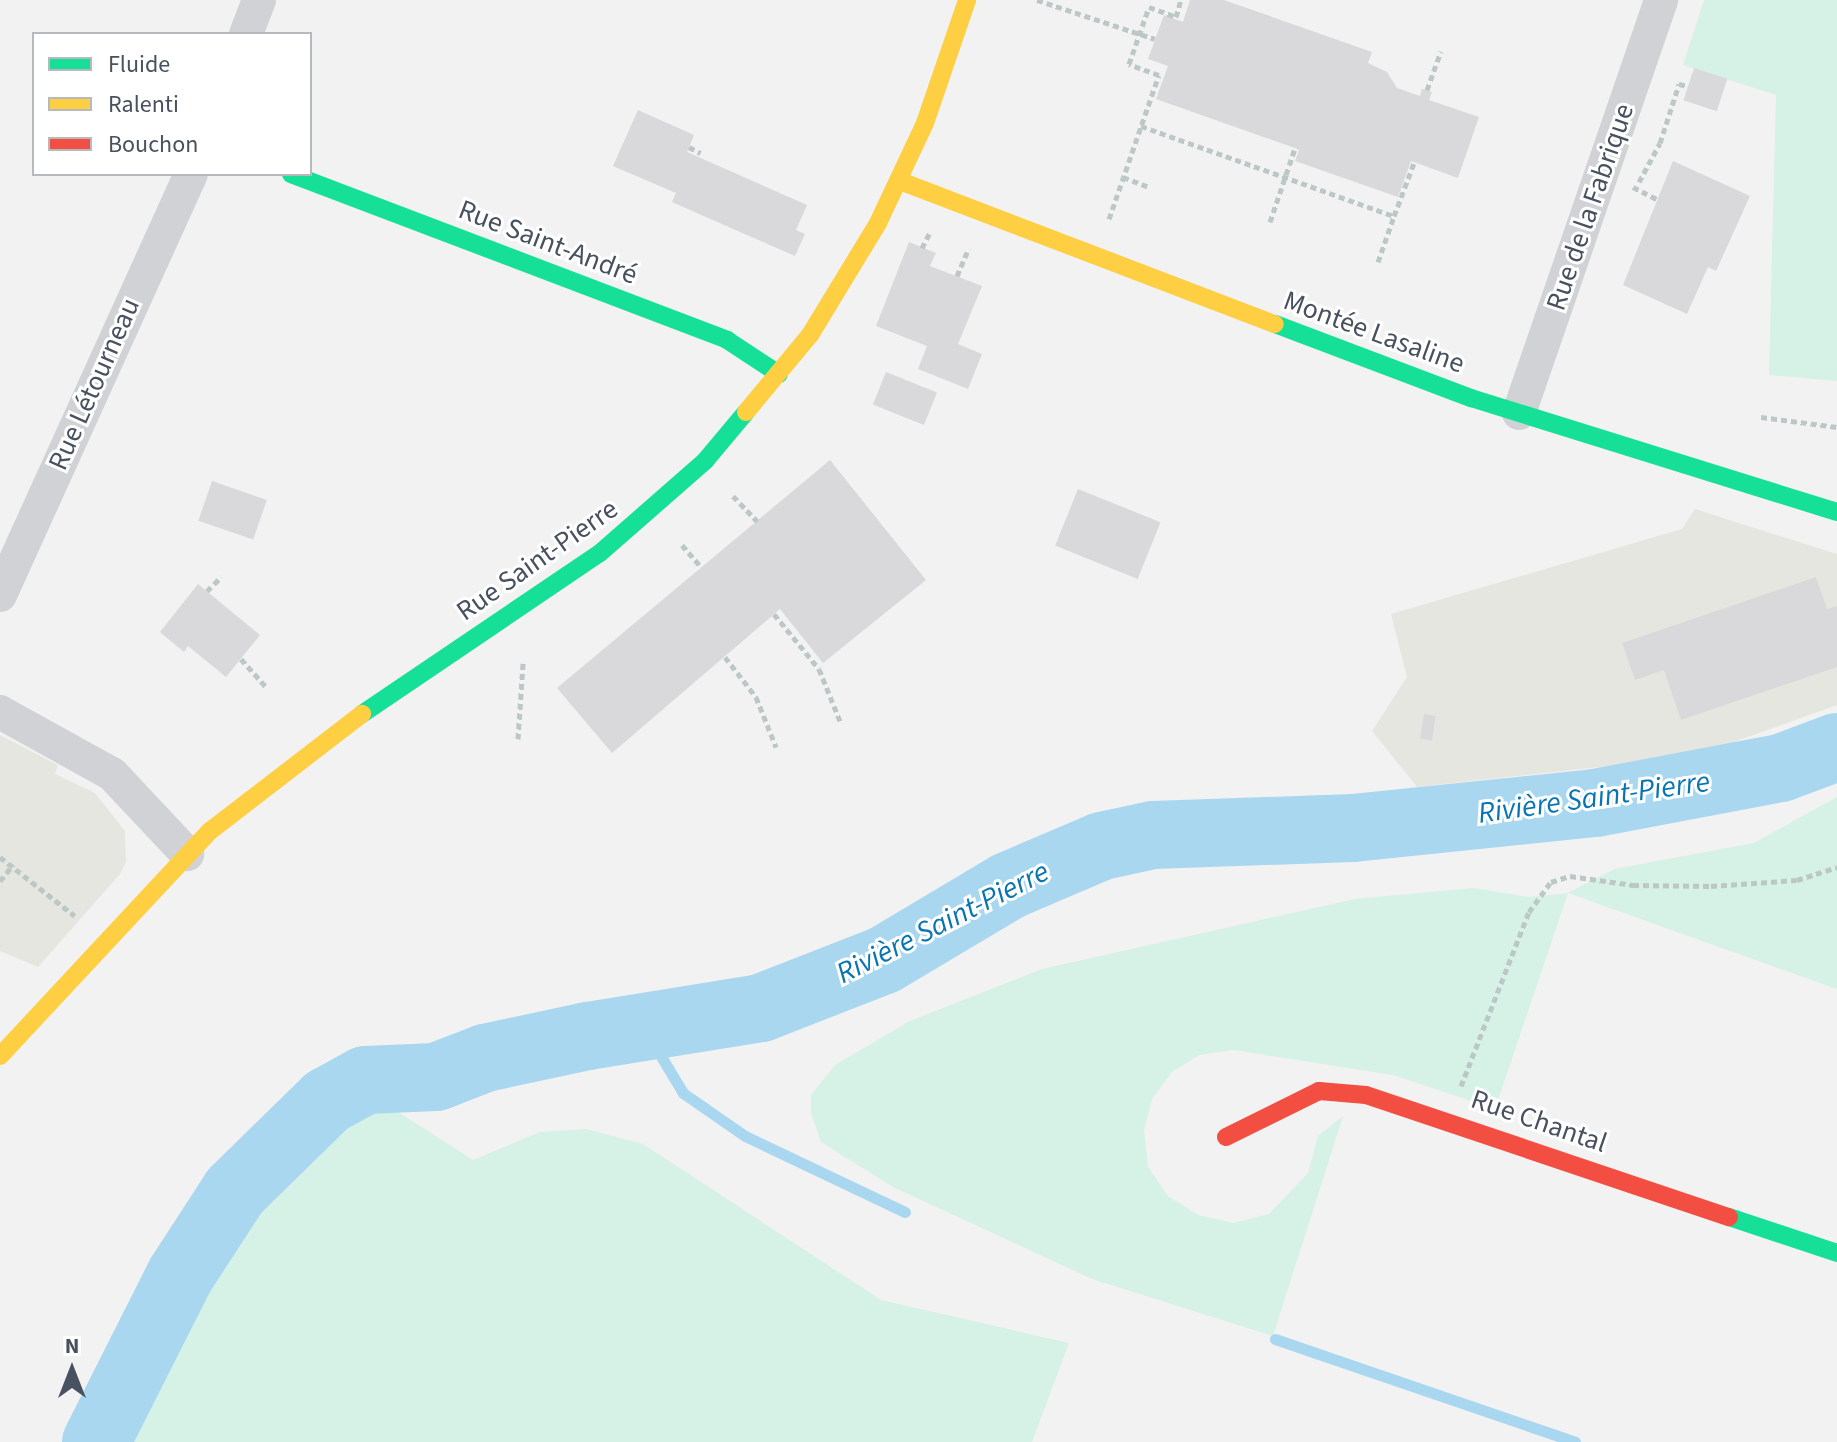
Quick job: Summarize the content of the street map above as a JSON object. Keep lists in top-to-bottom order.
{
  "streets": {
    "street": [
      "Rue de la Fabrique",
      "Rue Saint-André",
      "Montée Lasaline",
      "Rue Létourneau",
      "Rue Saint-Pierre",
      "Rue Chantal"
    ]
  },
  "crossings": [
    ["Rue de la Fabrique", "Montée Lasaline"],
    ["Rue Saint-André", "Rue Saint-Pierre"],
    ["Montée Lasaline", "Rue Saint-Pierre"]
  ],
  "water": ["Rivière Saint-Pierre"],
  "legend": ["Fluide", "Ralenti", "Bouchon"],
  "north": "top"
}
